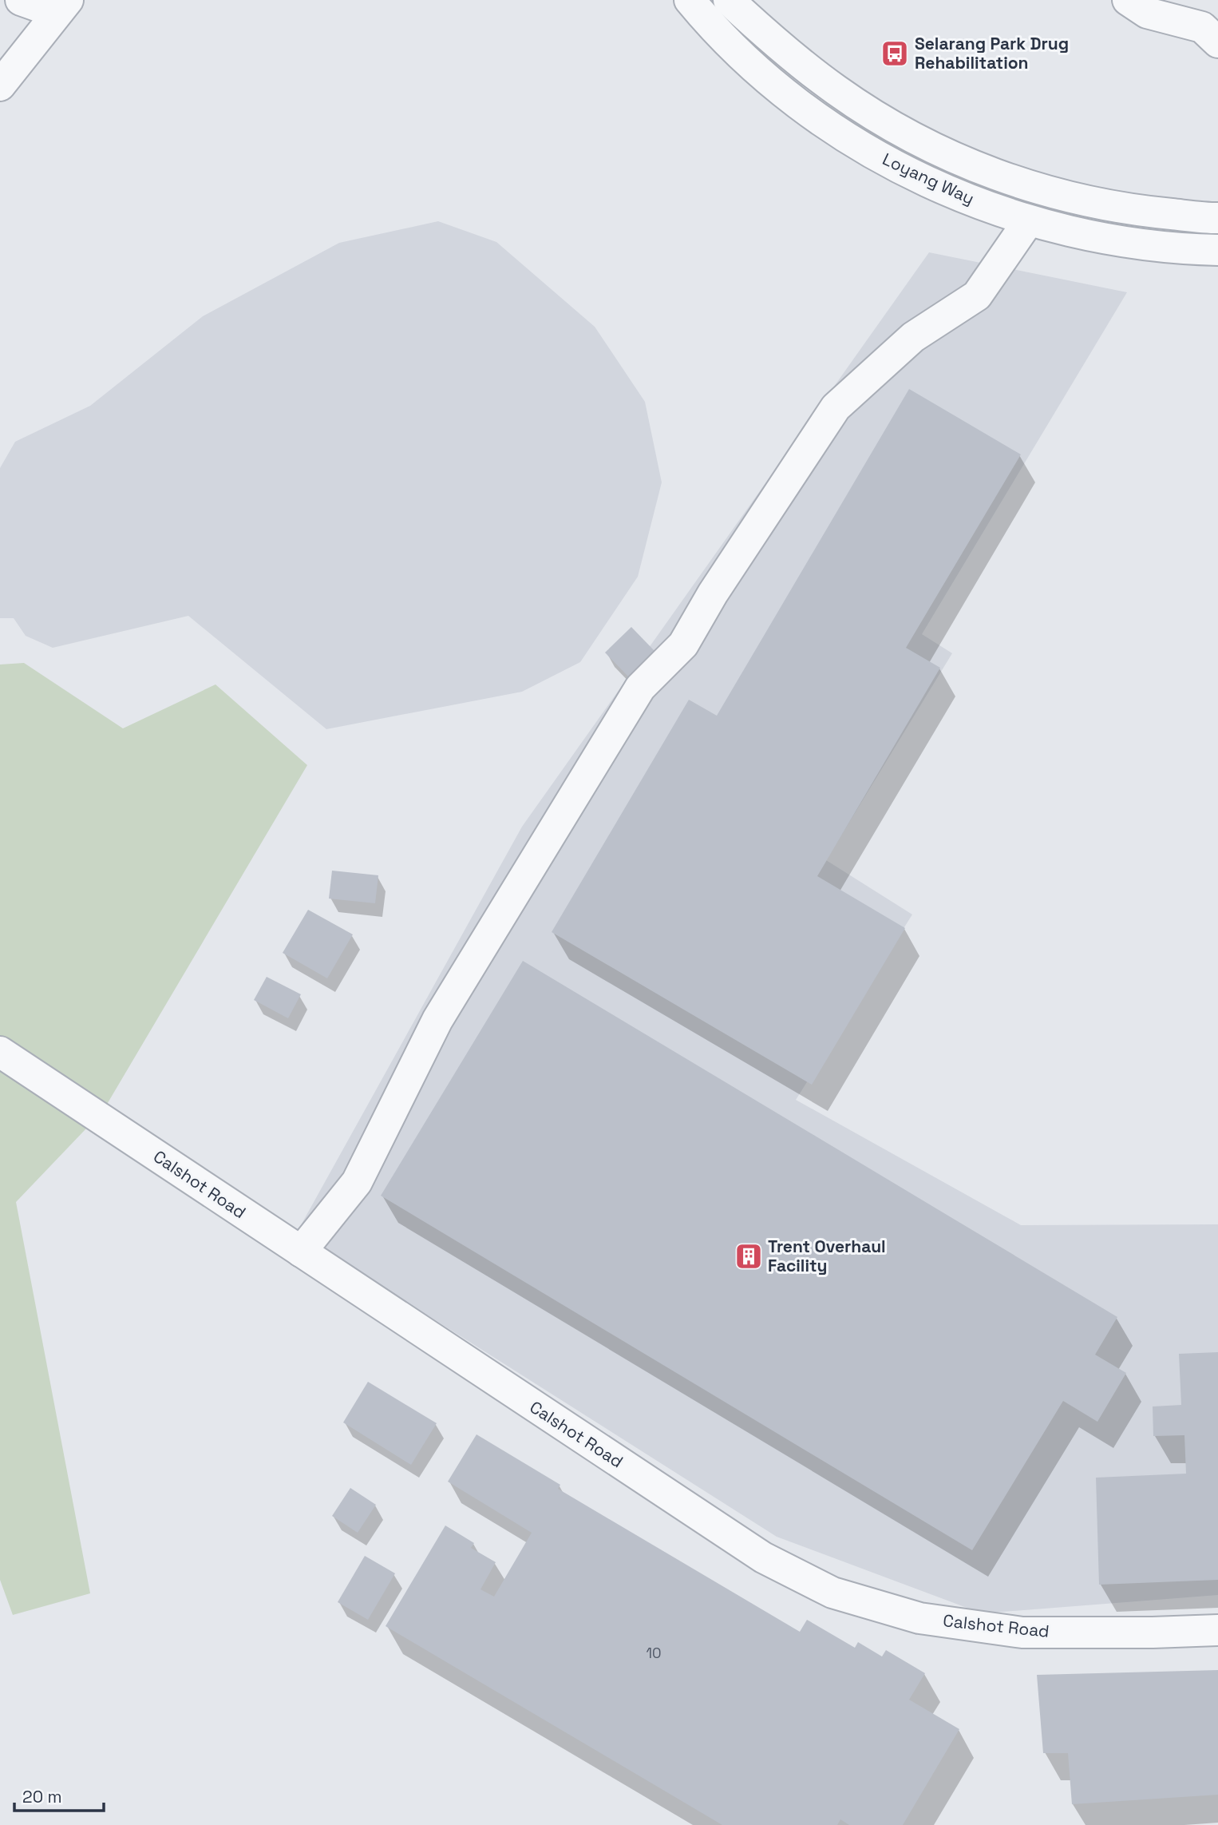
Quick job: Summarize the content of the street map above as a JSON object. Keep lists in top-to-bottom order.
{
  "streets": {
    "street": ["Loyang Way", "Calshot Road"]
  },
  "places": {
    "bus stop": ["Selarang Park Drug Rehabilitation"],
    "building": ["Trent Overhaul Facility"]
  },
  "house_numbers": ["10"],
  "scale_bar": "20 m"
}
